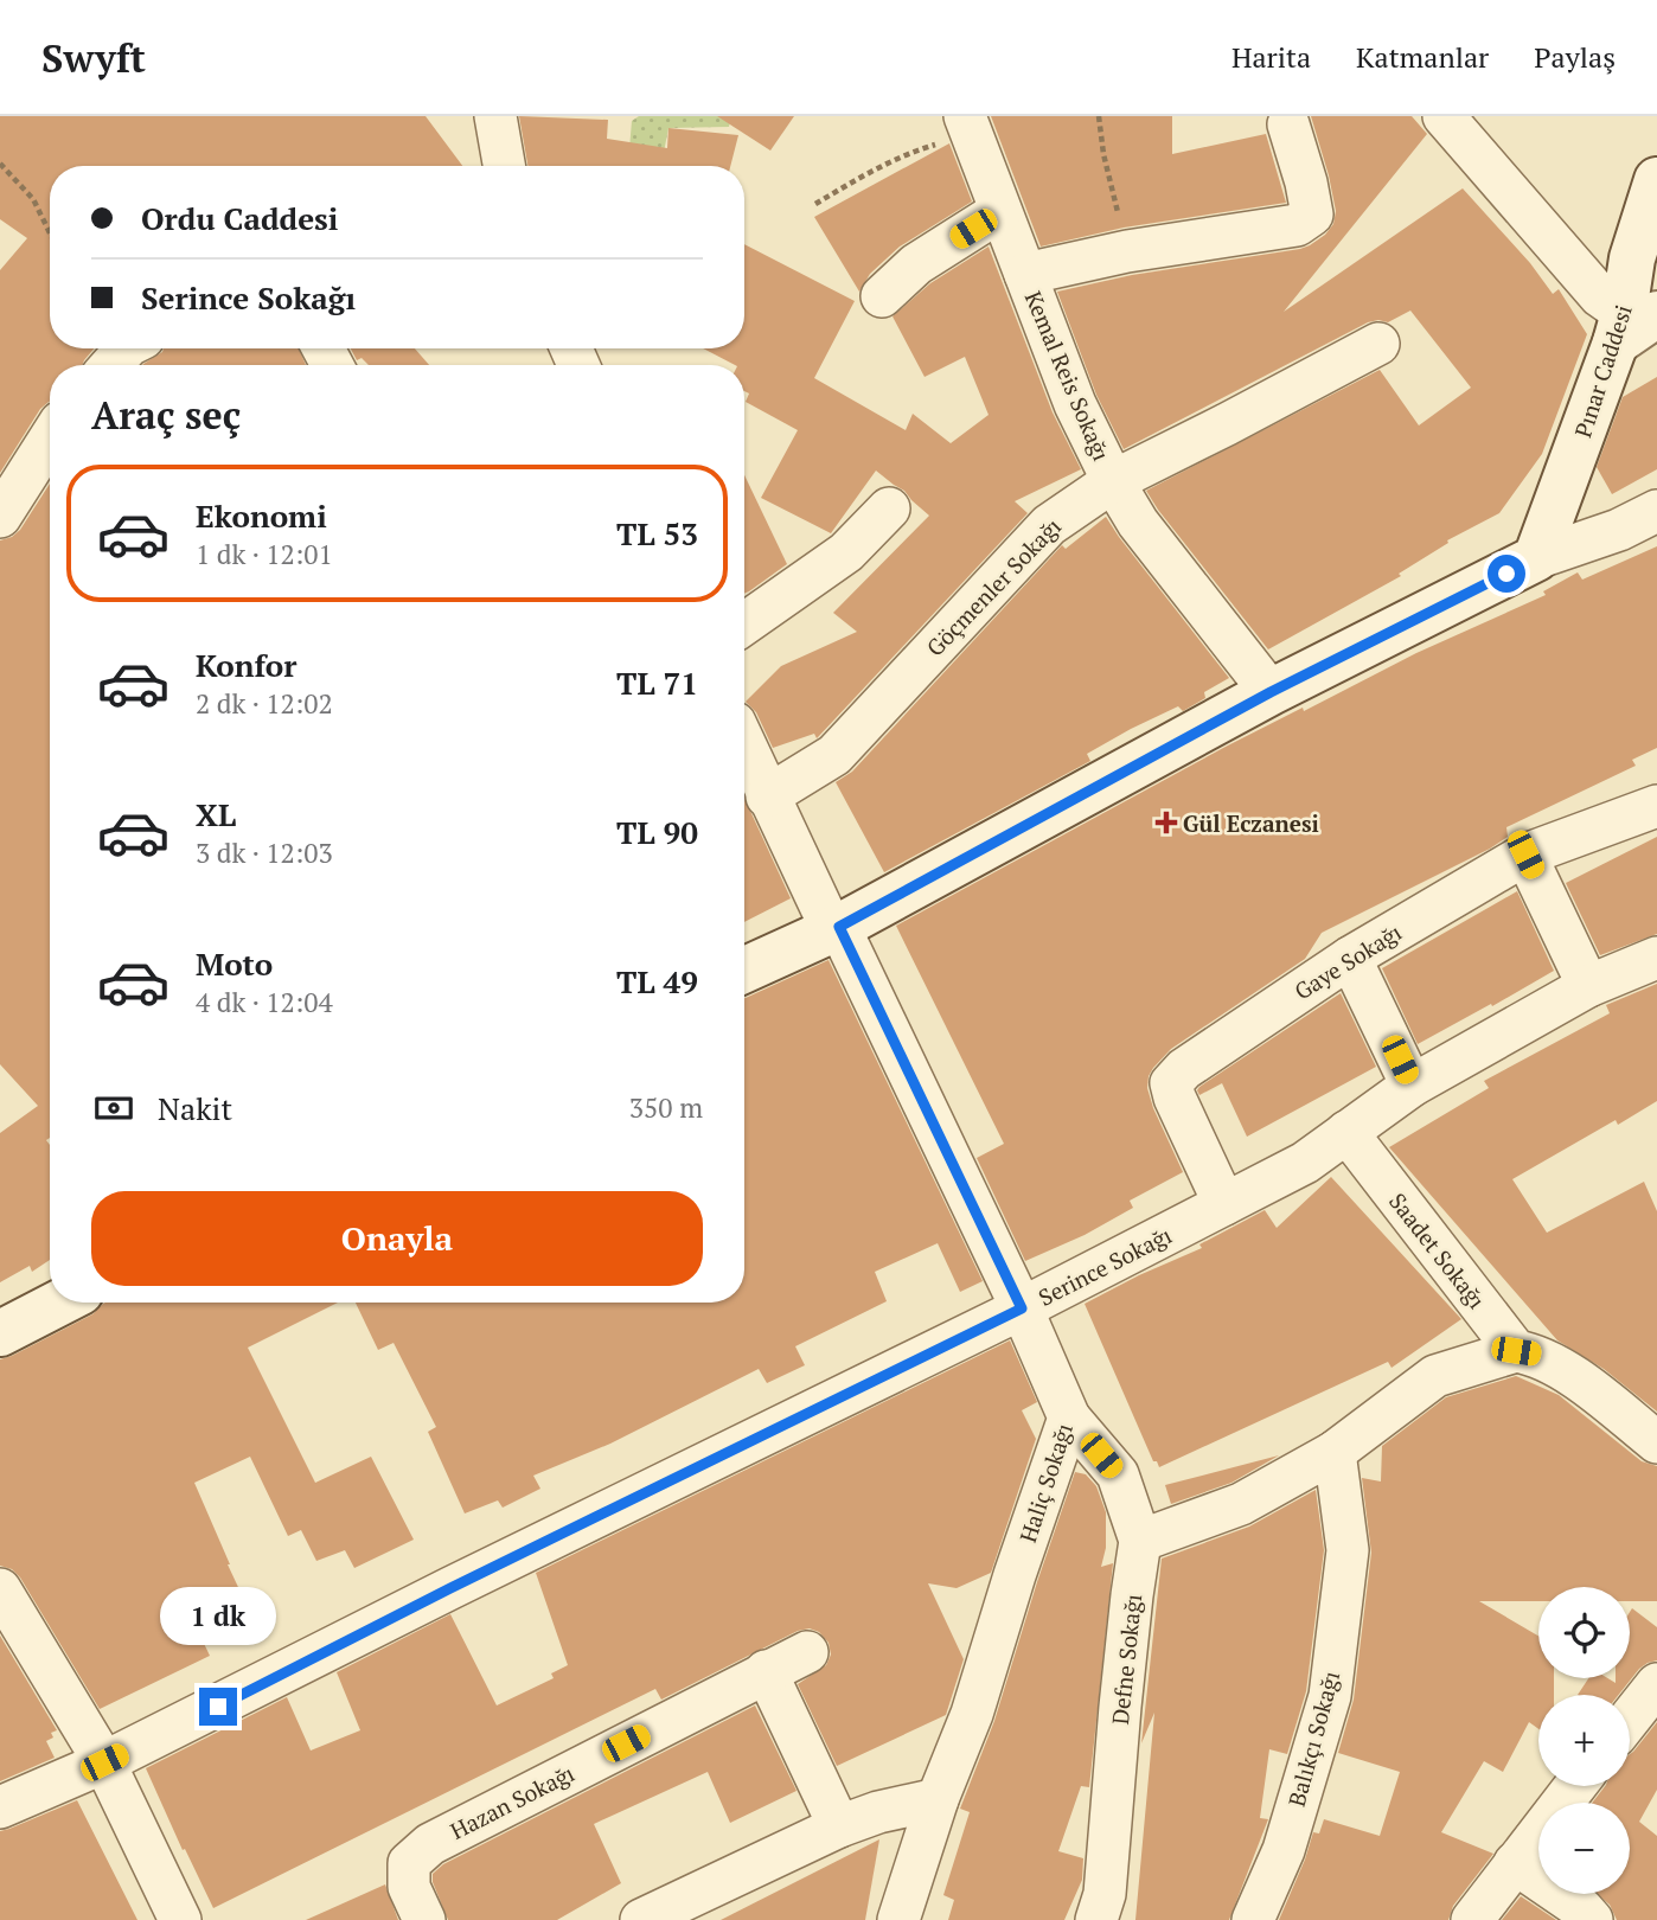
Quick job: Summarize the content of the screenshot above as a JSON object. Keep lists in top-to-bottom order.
{
  "streets": {
    "main road": ["Pınar Caddesi"],
    "street": [
      "Kemal Reis Sokağı",
      "Göçmenler Sokağı",
      "Gaye Sokağı",
      "Saadet Sokağı",
      "Serince Sokağı",
      "Haliç Sokağı",
      "Defne Sokağı",
      "Balıkçı Sokağı",
      "Hazan Sokağı"
    ]
  },
  "crossings": [
    ["Kemal Reis Sokağı", "Göçmenler Sokağı"],
    ["Göçmenler Sokağı", "Haliç Sokağı"],
    ["Gaye Sokağı", "Serince Sokağı"],
    ["Saadet Sokağı", "Serince Sokağı"],
    ["Serince Sokağı", "Haliç Sokağı"],
    ["Haliç Sokağı", "Defne Sokağı"]
  ],
  "places": {
    "health": ["Gül Eczanesi"]
  },
  "page": {
    "header": "Swyft",
    "nav": ["Harita", "Katmanlar", "Paylaş"],
    "banner": ["Ordu Caddesi", "Serince Sokağı"],
    "heading": "Araç seç",
    "list": [
      {
        "name": "Ekonomi",
        "note": "1 dk · 12:01",
        "value": "TL 53"
      },
      {
        "name": "Konfor",
        "note": "2 dk · 12:02",
        "value": "TL 71"
      },
      {
        "name": "XL",
        "note": "3 dk · 12:03",
        "value": "TL 90"
      },
      {
        "name": "Moto",
        "note": "4 dk · 12:04",
        "value": "TL 49"
      }
    ],
    "pay": ["Nakit", "350 m"],
    "buttons": "Onayla",
    "map_buttons": ["+", "−"],
    "bubble": "1 dk"
  }
}
